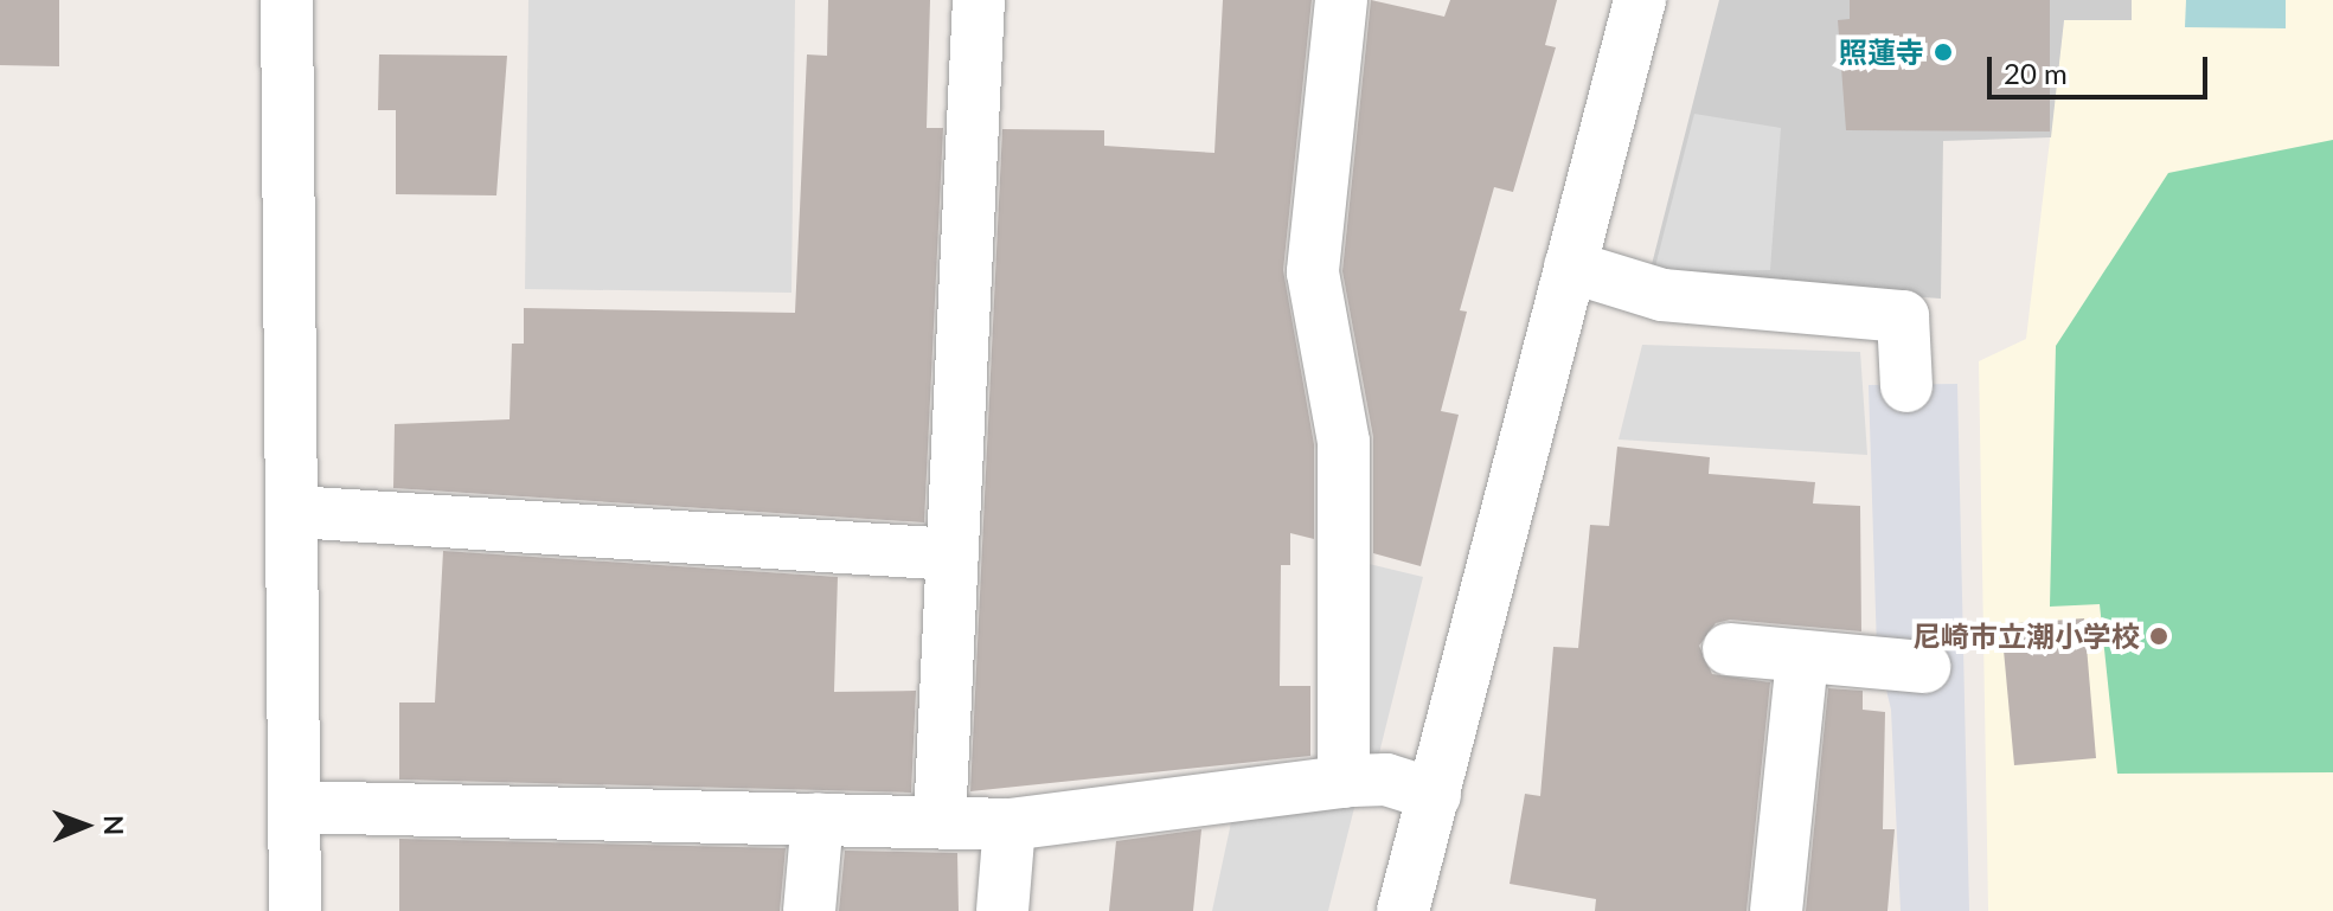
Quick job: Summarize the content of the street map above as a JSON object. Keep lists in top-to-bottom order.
{
  "places": ["照蓮寺", "尼崎市立潮小学校"],
  "scale_bar": "20 m",
  "north": "right"
}
